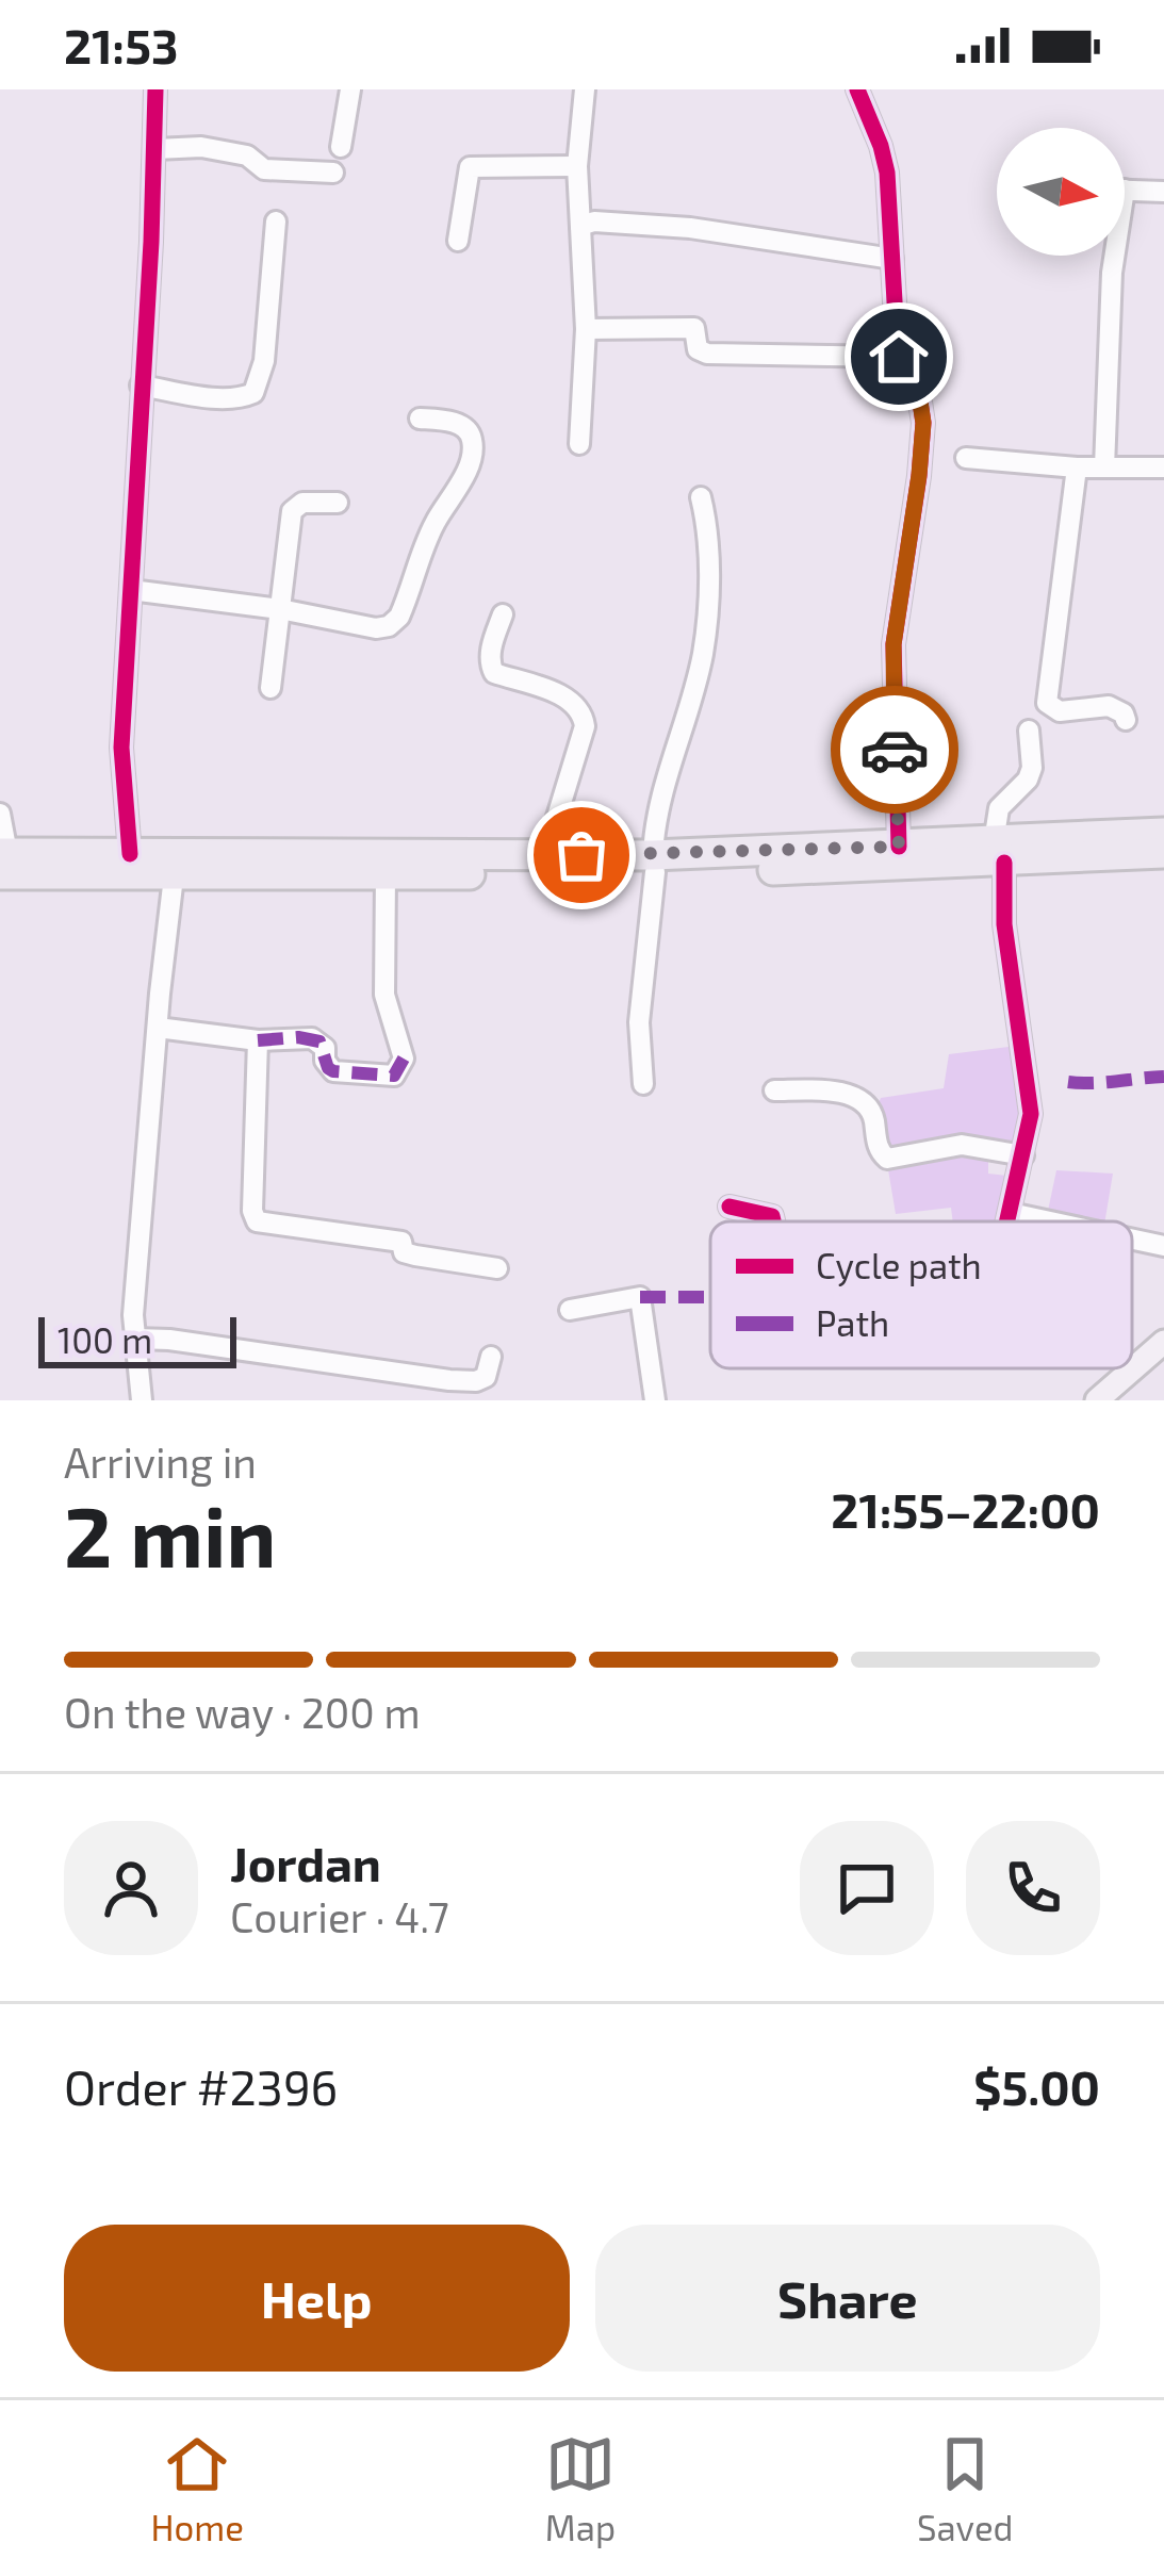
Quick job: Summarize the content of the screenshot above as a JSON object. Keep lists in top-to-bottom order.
{
  "legend": ["Cycle path", "Path"],
  "scale_bar": "100 m",
  "north": "right",
  "page": {
    "status": "21:53",
    "scale": "100 m",
    "heading": ["2 min", "Arriving in", "21:55–22:00"],
    "panel": [
      "Jordan",
      "Courier · 4.7",
      "Order #2396",
      "$5.00"
    ],
    "bar": "On the way · 200 m",
    "buttons": ["Help", "Share"],
    "tabs": ["Home", "Map", "Saved"]
  }
}
